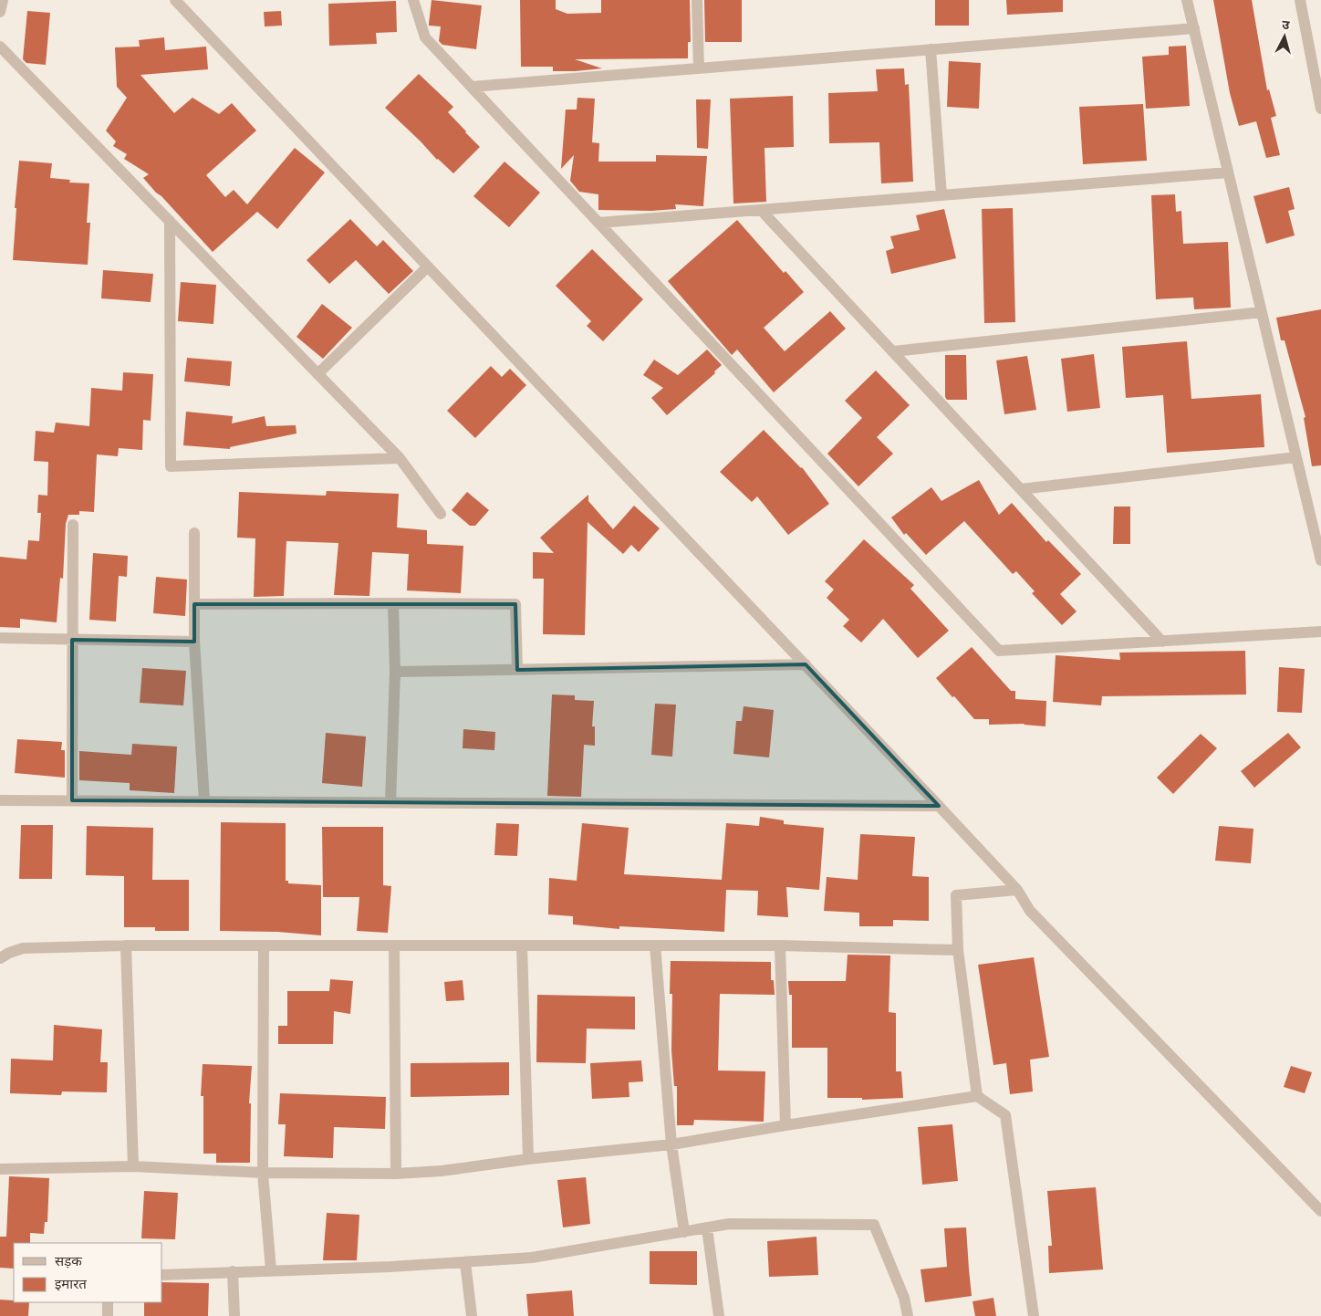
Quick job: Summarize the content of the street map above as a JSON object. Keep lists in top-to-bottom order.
{
  "legend": ["सड़क", "इमारत"],
  "north": "top"
}
